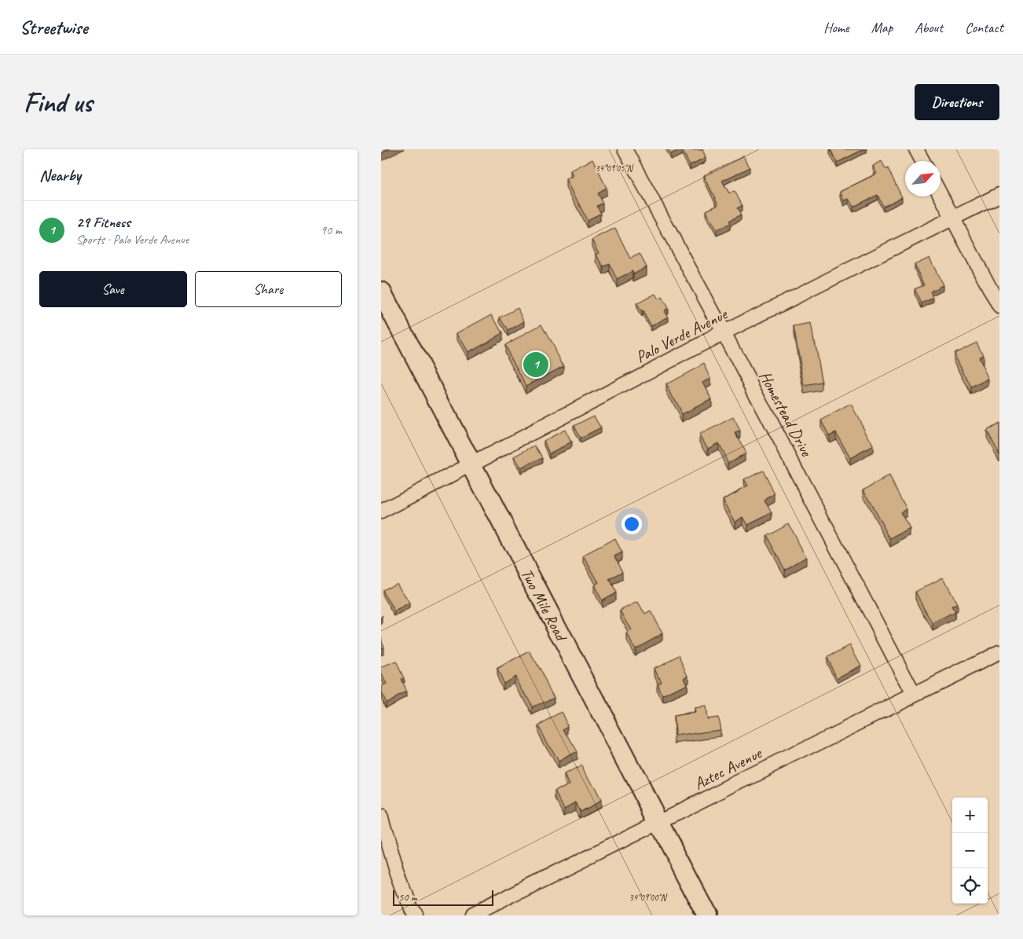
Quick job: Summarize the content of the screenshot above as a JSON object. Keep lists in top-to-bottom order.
{
  "streets": {
    "street": [
      "Palo Verde Avenue",
      "Homestead Drive",
      "Two Mile Road",
      "Aztec Avenue"
    ]
  },
  "crossings": [
    ["Palo Verde Avenue", "Homestead Drive"],
    ["Palo Verde Avenue", "Two Mile Road"],
    ["Homestead Drive", "Aztec Avenue"],
    ["Two Mile Road", "Aztec Avenue"]
  ],
  "scale_bar": "50 m",
  "north": "top right",
  "page": {
    "header": "Streetwise",
    "nav": [
      "Home",
      "Map",
      "About",
      "Contact"
    ],
    "buttons": [
      "Directions",
      ["Save", "Share"]
    ],
    "title": "Find us",
    "heading": "Nearby",
    "list": [
      {
        "mark": "1",
        "name": "29 Fitness",
        "note": "Sports · Palo Verde Avenue",
        "value": "90 m"
      }
    ],
    "pins": "1",
    "map_buttons": ["+", "−"],
    "scale": "50 m"
  },
  "coordinates": ["34°09'05\"N", "34°09'00\"N"]
}
